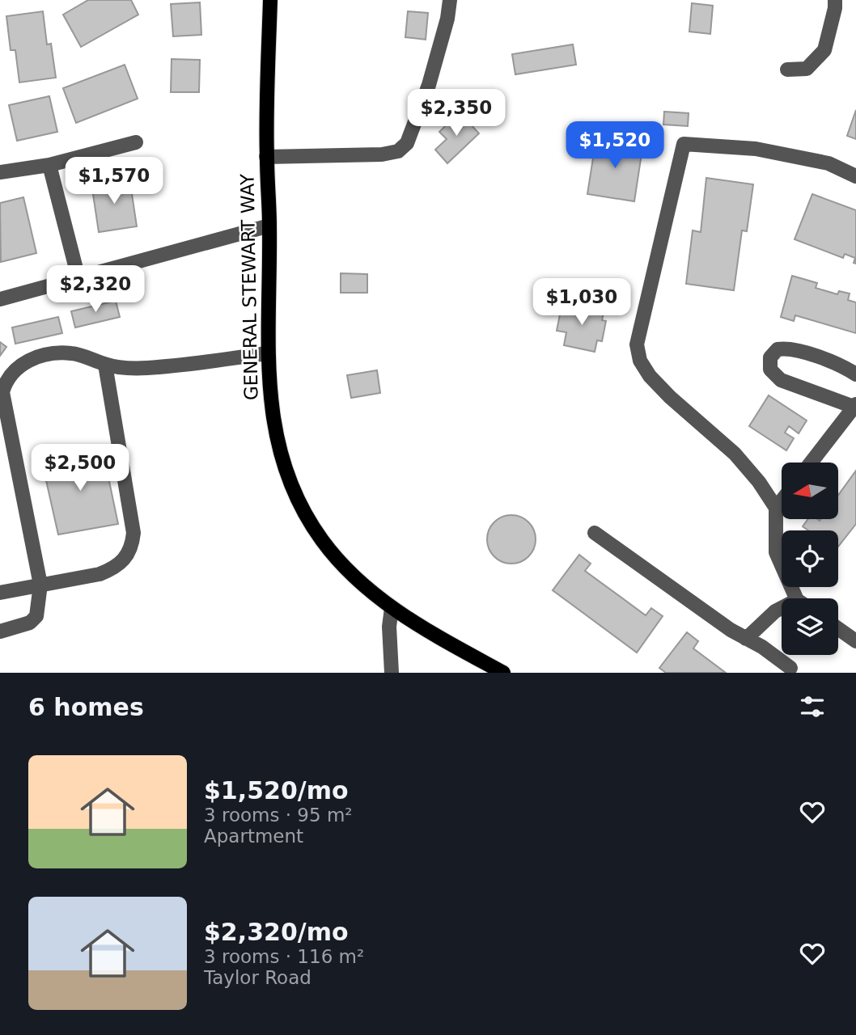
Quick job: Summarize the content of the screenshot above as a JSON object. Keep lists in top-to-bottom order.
{
  "streets": {
    "main road": ["GENERAL STEWART WAY"]
  },
  "north": "left",
  "page": {
    "price": [
      "$2,350",
      "$1,520",
      "$1,570",
      "$2,320",
      "$1,030",
      "$2,500"
    ],
    "heading": "6 homes",
    "list": [
      {
        "name": "$1,520/mo",
        "note": "3 rooms · 95 m² · Apartment"
      },
      {
        "name": "$2,320/mo",
        "note": "3 rooms · 116 m² · Taylor Road"
      }
    ]
  }
}
